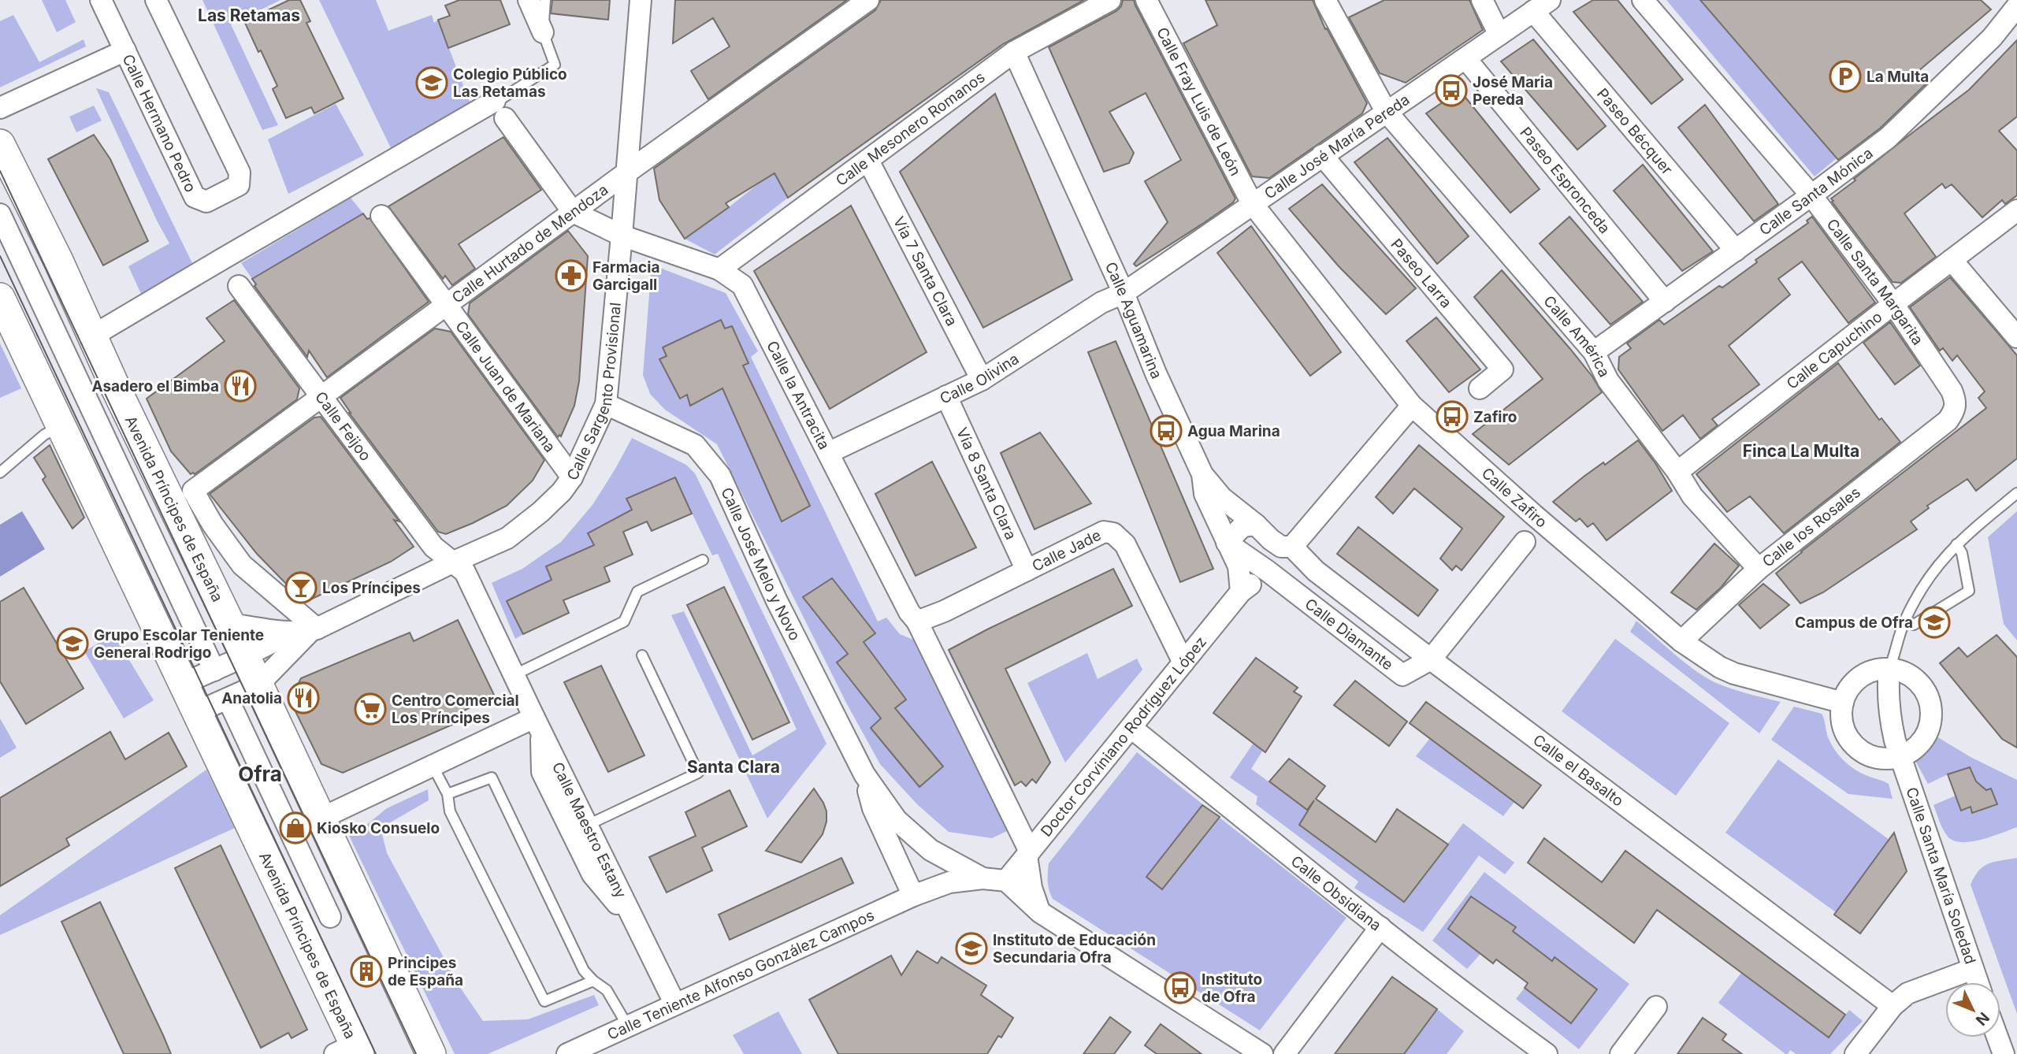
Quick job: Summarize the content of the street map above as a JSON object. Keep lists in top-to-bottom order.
{
  "streets": {
    "main road": ["Avenida Príncipes de España"],
    "street": [
      "Calle Fray Luis de León",
      "Calle Hermano Pedro",
      "Calle Mesonero Romanos",
      "Paseo Bécquer",
      "Calle José María Pereda",
      "Paseo Espronceda",
      "Calle Santa Mónica",
      "Calle Hurtado de Mendoza",
      "Vía 7 Santa Clara",
      "Paseo Larra",
      "Calle Santa Margarita",
      "Calle Aguamarina",
      "Calle América",
      "Calle Capuchino",
      "Calle Olivina",
      "Calle Juan de Mariana",
      "Calle Sargento Provisional",
      "Calle la Antracita",
      "Calle Feijoo",
      "Vía 8 Santa Clara",
      "Calle Zafiro",
      "Calle los Rosales",
      "Calle Jade",
      "Calle José Melo y Novo",
      "Calle Diamante",
      "Doctor Corviniano Rodríguez López",
      "Calle el Basalto",
      "Calle Maestro Estany",
      "Calle Santa María Soledad",
      "Calle Obsidiana",
      "Calle Teniente Alfonso González Campos"
    ]
  },
  "crossings": [
    ["Calle Fray Luis de León", "Calle José María Pereda"],
    ["Calle Fray Luis de León", "Calle Zafiro"],
    ["Calle Mesonero Romanos", "Vía 7 Santa Clara"],
    ["Calle Mesonero Romanos", "Calle Aguamarina"],
    ["Calle Mesonero Romanos", "Calle la Antracita"],
    ["Paseo Bécquer", "Calle José María Pereda"],
    ["Paseo Bécquer", "Calle Santa Mónica"],
    ["Calle José María Pereda", "Paseo Espronceda"],
    ["Calle José María Pereda", "Paseo Larra"],
    ["Calle José María Pereda", "Calle Aguamarina"],
    ["Calle José María Pereda", "Calle América"],
    ["Calle José María Pereda", "Calle Olivina"],
    ["Calle José María Pereda", "Calle Zafiro"],
    ["Paseo Espronceda", "Calle Santa Mónica"],
    ["Calle Santa Mónica", "Calle Santa Margarita"],
    ["Calle Santa Mónica", "Calle América"],
    ["Calle Hurtado de Mendoza", "Calle Juan de Mariana"],
    ["Calle Hurtado de Mendoza", "Calle Sargento Provisional"],
    ["Calle Hurtado de Mendoza", "Calle la Antracita"],
    ["Calle Hurtado de Mendoza", "Calle Feijoo"],
    ["Vía 7 Santa Clara", "Calle Olivina"],
    ["Calle Santa Margarita", "Calle Capuchino"],
    ["Calle Santa Margarita", "Calle los Rosales"],
    ["Calle Aguamarina", "Calle Olivina"],
    ["Calle Aguamarina", "Calle Diamante"],
    ["Calle Aguamarina", "Doctor Corviniano Rodríguez López"],
    ["Calle Aguamarina", "Calle el Basalto"],
    ["Calle América", "Calle Capuchino"],
    ["Calle América", "Calle los Rosales"],
    ["Calle Olivina", "Calle la Antracita"],
    ["Calle Olivina", "Vía 8 Santa Clara"],
    ["Calle Juan de Mariana", "Calle Sargento Provisional"],
    ["Calle Sargento Provisional", "Calle la Antracita"],
    ["Calle Sargento Provisional", "Calle Feijoo"],
    ["Calle Sargento Provisional", "Avenida Príncipes de España"],
    ["Calle Sargento Provisional", "Calle José Melo y Novo"],
    ["Calle Sargento Provisional", "Calle Maestro Estany"],
    ["Calle la Antracita", "Calle Jade"],
    ["Calle la Antracita", "Doctor Corviniano Rodríguez López"],
    ["Calle Feijoo", "Calle Maestro Estany"],
    ["Vía 8 Santa Clara", "Calle Jade"],
    ["Calle Zafiro", "Calle los Rosales"],
    ["Calle Jade", "Doctor Corviniano Rodríguez López"],
    ["Calle Diamante", "Doctor Corviniano Rodríguez López"],
    ["Calle Diamante", "Calle el Basalto"],
    ["Doctor Corviniano Rodríguez López", "Calle Obsidiana"],
    ["Calle Maestro Estany", "Calle Teniente Alfonso González Campos"]
  ],
  "districts": [
    "Las Retamas",
    "Finca La Multa",
    "Santa Clara",
    "Ofra"
  ],
  "places": {
    "parking": ["La Multa"],
    "school or university": [
      "Colegio Público Las Retamas",
      "Campus de Ofra",
      "Grupo Escolar Teniente General Rodrigo",
      "Instituto de Educación Secundaria Ofra"
    ],
    "bus stop": [
      "José Maria Pereda",
      "Zafiro",
      "Agua Marina",
      "Instituto de Ofra"
    ],
    "pharmacy": ["Farmacia Garcigall"],
    "restaurant": ["Asadero el Bimba", "Anatolia"],
    "bar": ["Los Príncipes"],
    "supermarket": ["Centro Comercial Los Príncipes"],
    "shop": ["Kiosko Consuelo"],
    "building": ["Principes de España"]
  },
  "north": "bottom right"
}
